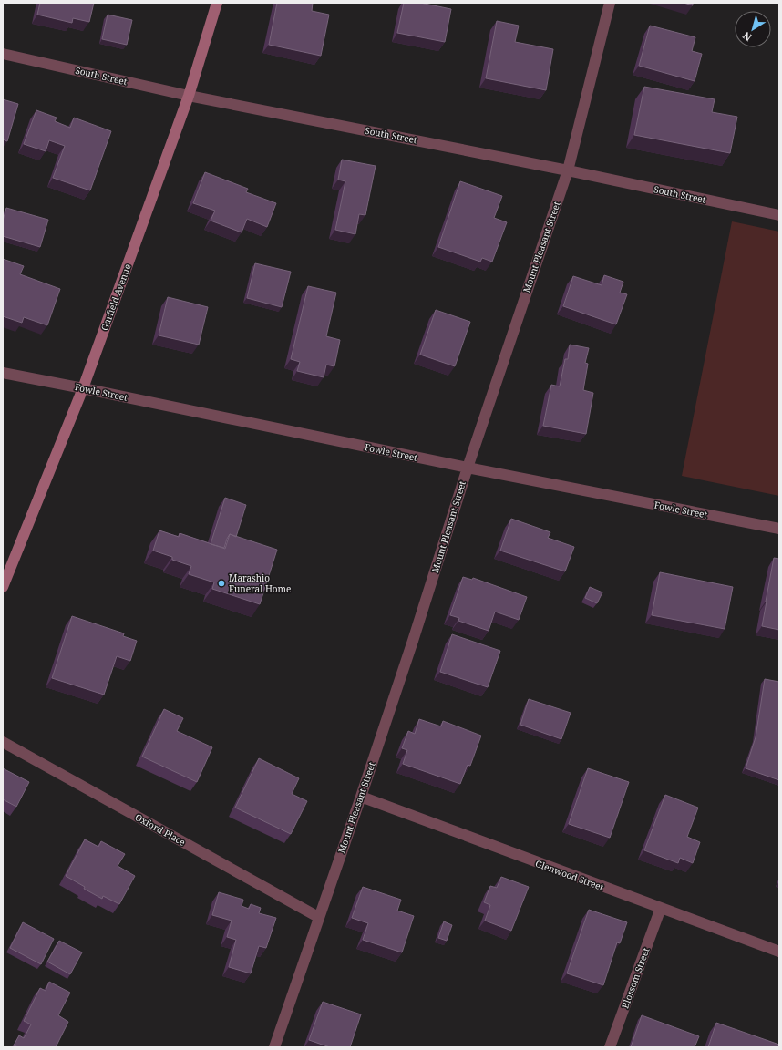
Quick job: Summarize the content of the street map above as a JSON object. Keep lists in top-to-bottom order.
{
  "streets": {
    "street": [
      "South Street",
      "Mount Pleasant Street",
      "Garfield Avenue",
      "Fowle Street",
      "Oxford Place",
      "Glenwood Street",
      "Blossom Street"
    ]
  },
  "crossings": [
    ["South Street", "Mount Pleasant Street"],
    ["South Street", "Garfield Avenue"],
    ["Mount Pleasant Street", "Fowle Street"],
    ["Mount Pleasant Street", "Oxford Place"],
    ["Mount Pleasant Street", "Glenwood Street"],
    ["Garfield Avenue", "Fowle Street"],
    ["Glenwood Street", "Blossom Street"]
  ],
  "places": ["Marashio Funeral Home"],
  "north": "bottom left"
}
